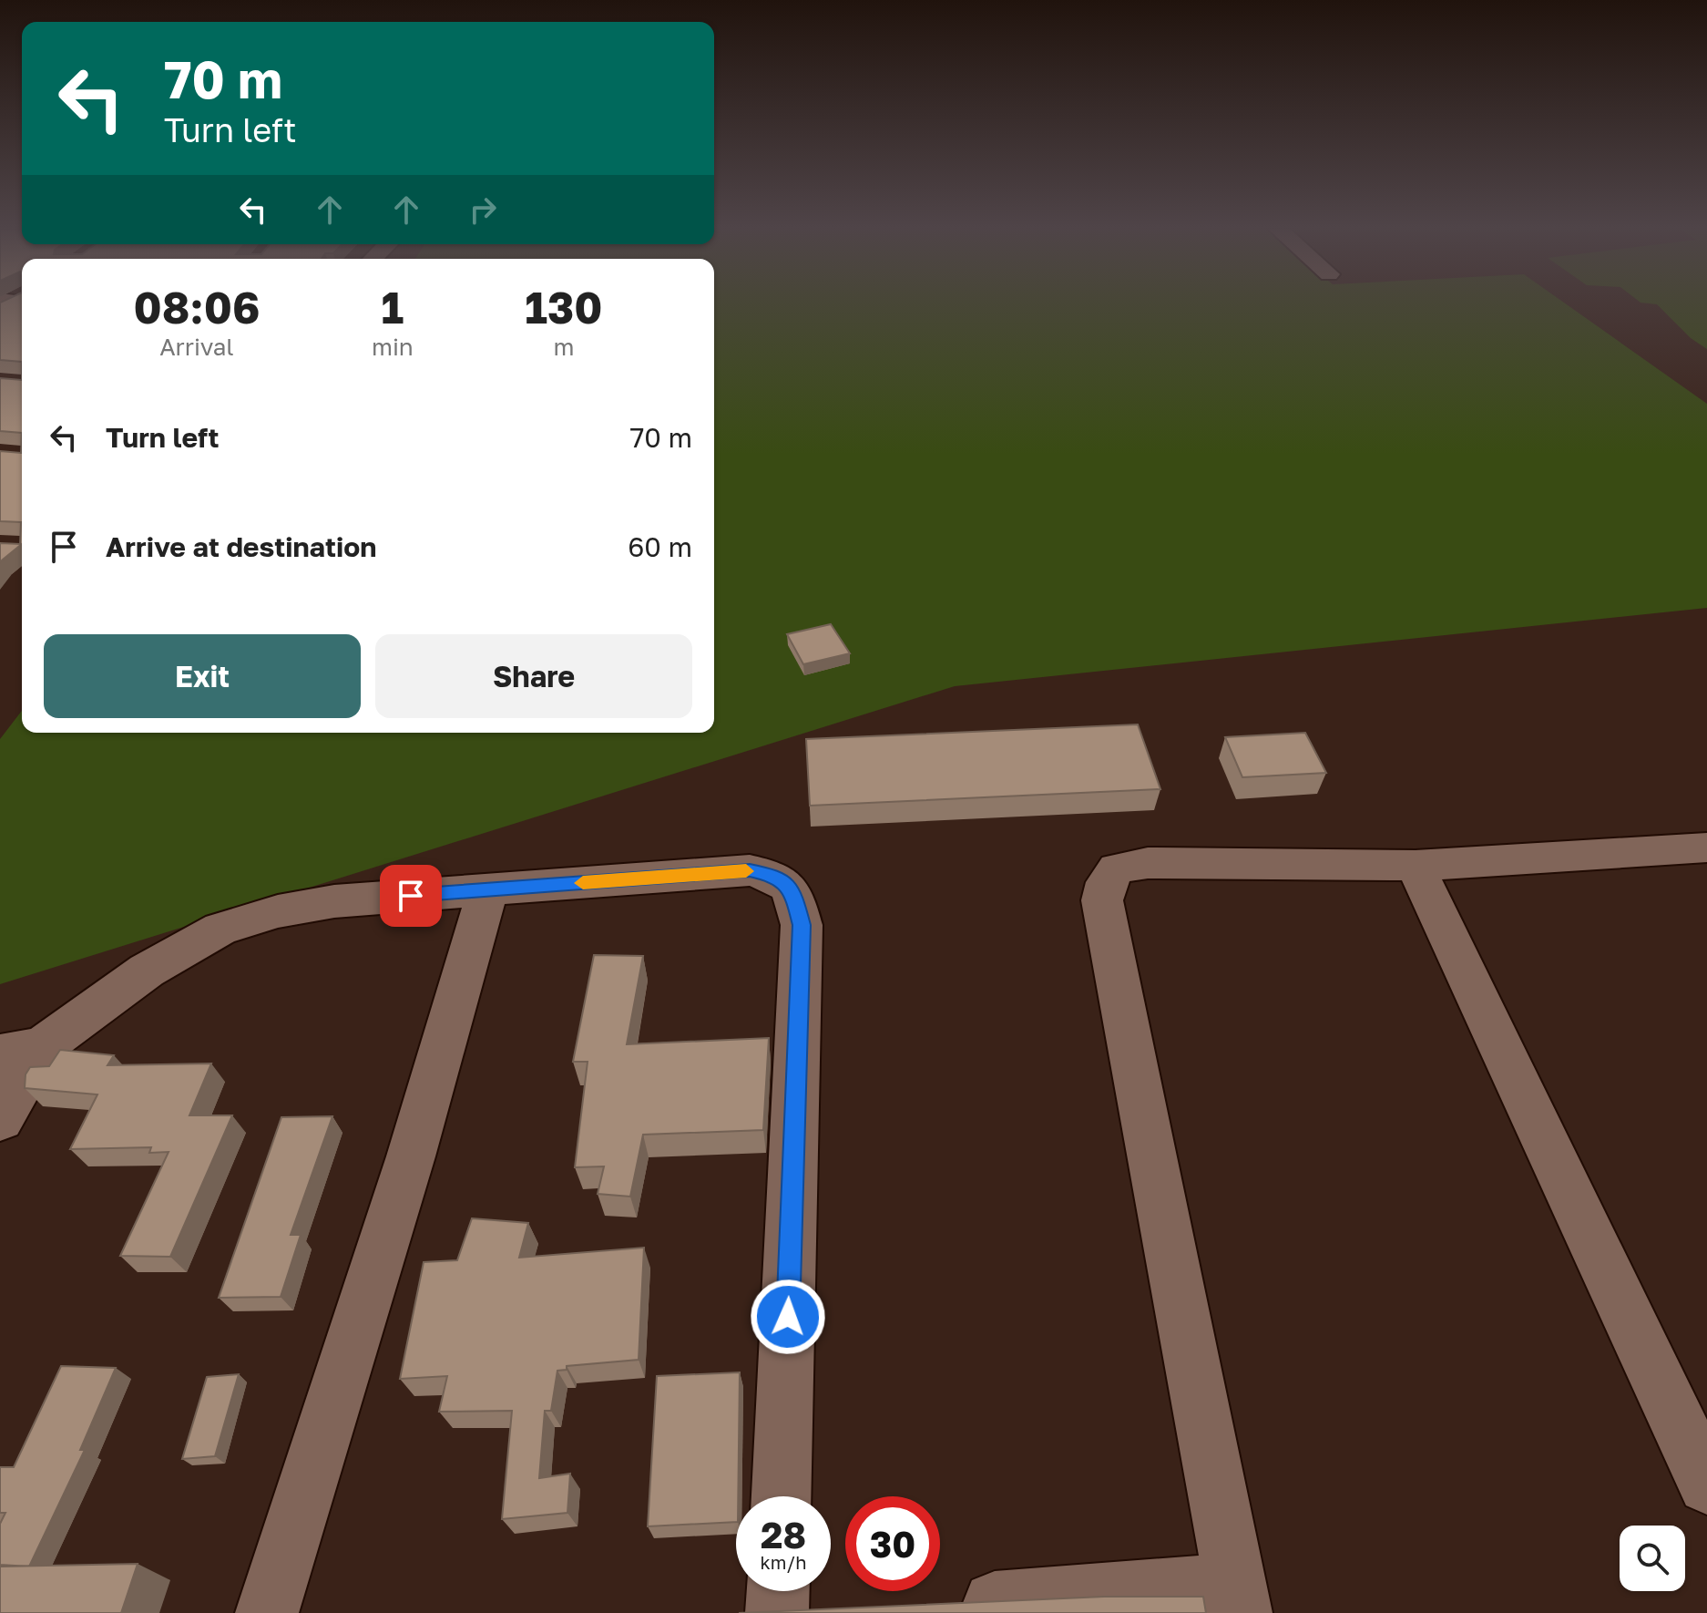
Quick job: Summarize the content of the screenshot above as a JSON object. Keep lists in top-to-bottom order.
{
  "page": {
    "turn": ["70 m", "Turn left"],
    "eta": [
      "08:06",
      "Arrival",
      "1",
      "min",
      "130",
      "m"
    ],
    "list": [
      {
        "name": "Turn left",
        "value": "70 m"
      },
      {
        "name": "Arrive at destination",
        "value": "60 m"
      }
    ],
    "buttons": ["Exit", "Share"],
    "speed": "28 km/h",
    "limit": "30"
  }
}
